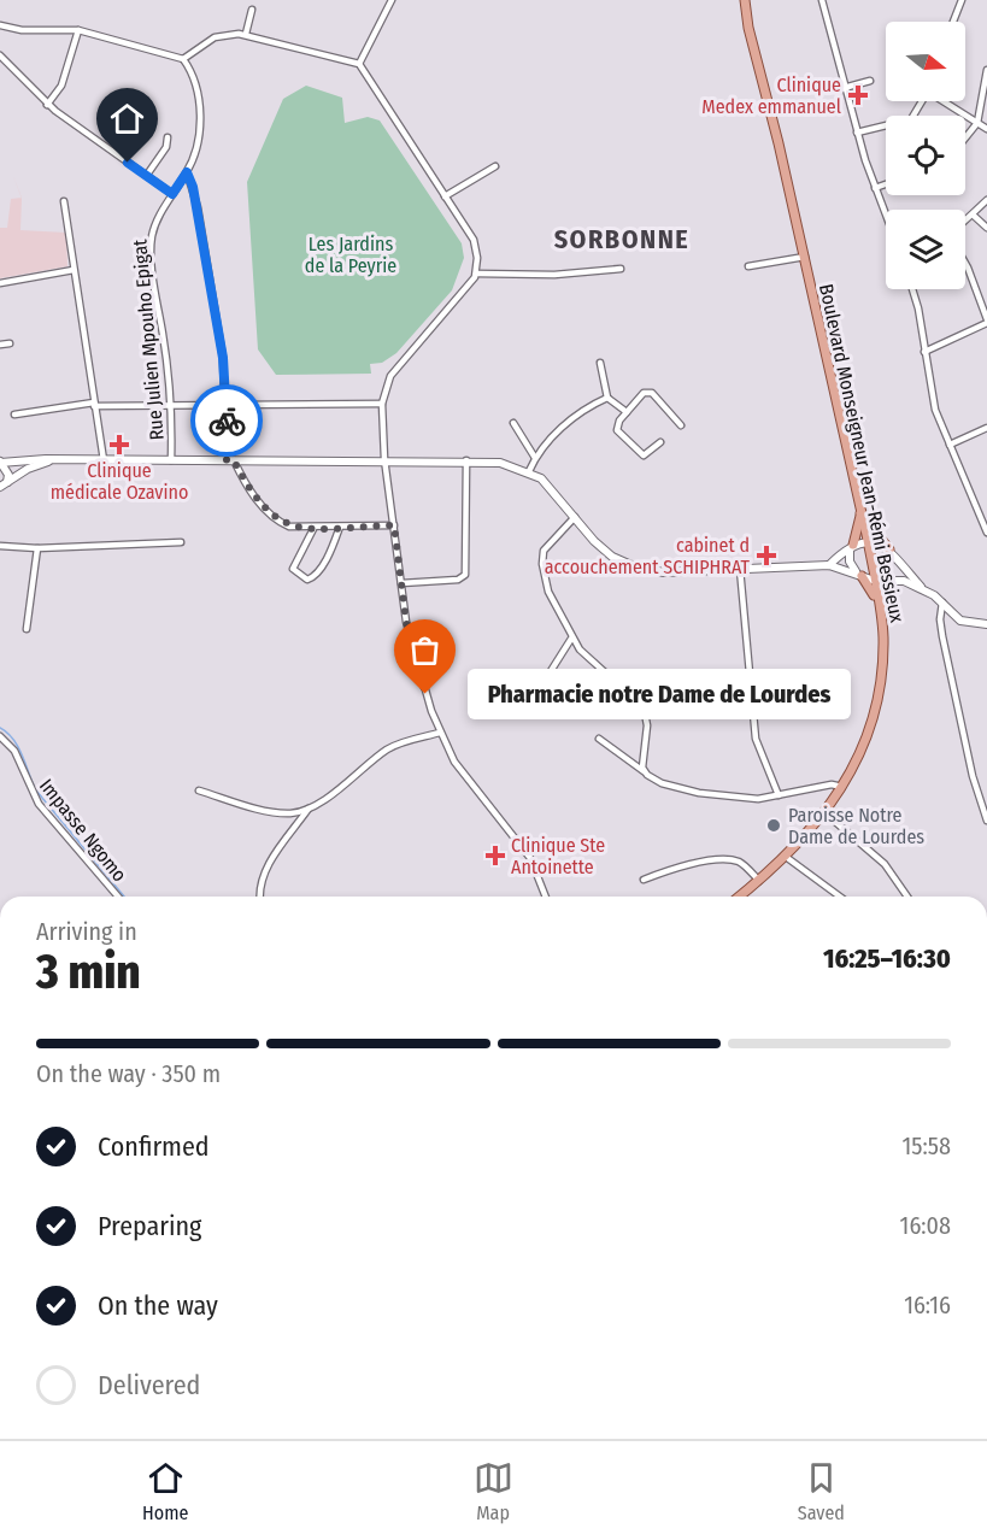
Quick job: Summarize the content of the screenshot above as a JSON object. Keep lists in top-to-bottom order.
{
  "streets": {
    "main road": ["Boulevard Monseigneur Jean-Rémi Bessieux"],
    "street": ["Rue Julien Mpouho Epigat", "Impasse Ngomo"]
  },
  "districts": ["SORBONNE"],
  "parks": ["Les Jardins de la Peyrie"],
  "places": {
    "health": [
      "Clinique Medex emmanuel",
      "Clinique médicale Ozavino",
      "cabinet d accouchement SCHIPHRAT",
      "Clinique Ste Antoinette"
    ],
    "other": ["Pharmacie notre Dame de Lourdes", "Paroisse Notre Dame de Lourdes"]
  },
  "north": "right",
  "page": {
    "bubble": "Pharmacie notre Dame de Lourdes",
    "heading": ["3 min", "Arriving in", "16:25–16:30"],
    "bar": "On the way · 350 m",
    "list": [
      ["Confirmed", "15:58"],
      ["Preparing", "16:08"],
      ["On the way", "16:16"],
      "Delivered"
    ],
    "tabs": ["Home", "Map", "Saved"]
  }
}
